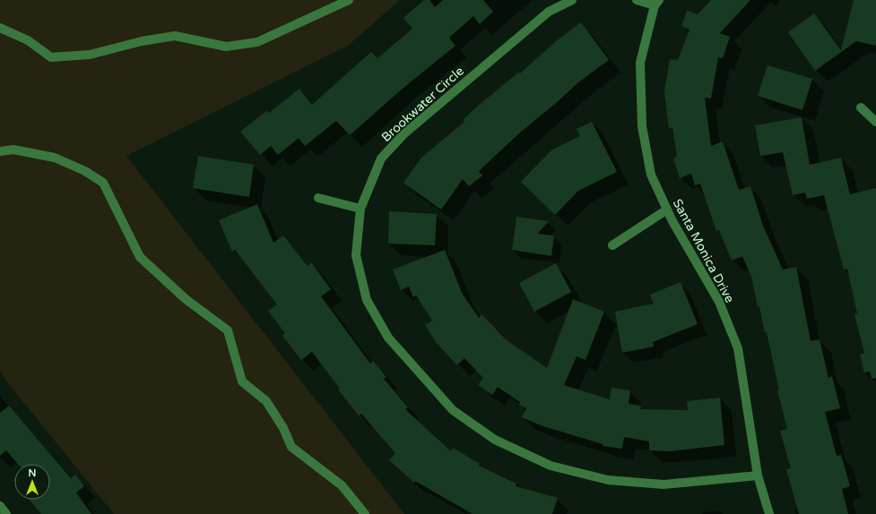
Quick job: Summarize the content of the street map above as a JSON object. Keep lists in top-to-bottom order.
{
  "streets": {
    "street": ["Brookwater Circle", "Santa Monica Drive"]
  },
  "crossings": [
    ["Brookwater Circle", "Santa Monica Drive"]
  ],
  "north": "top"
}
